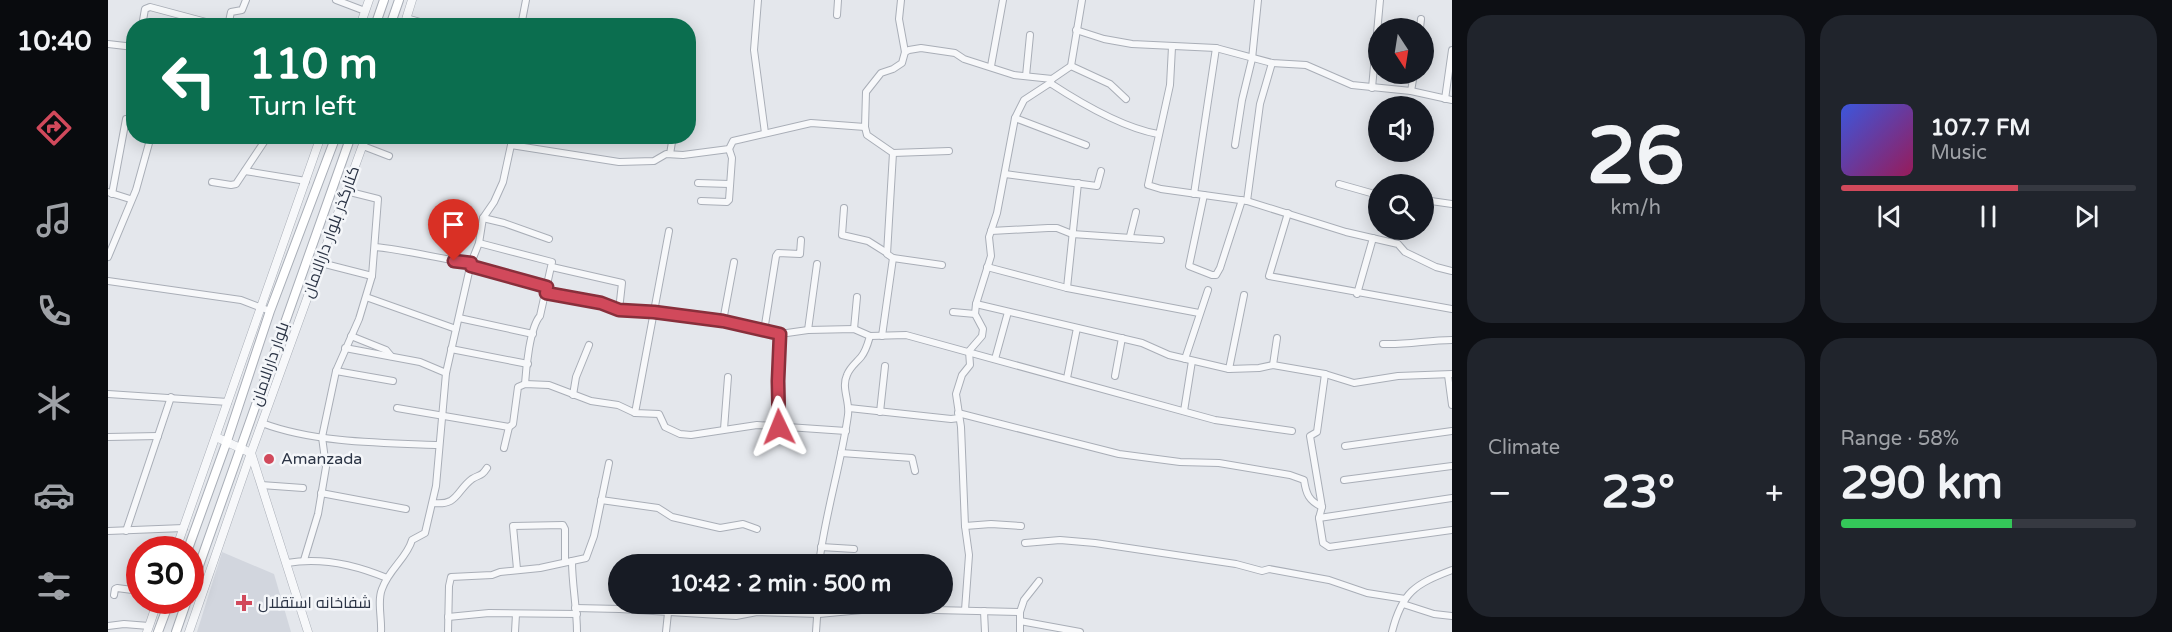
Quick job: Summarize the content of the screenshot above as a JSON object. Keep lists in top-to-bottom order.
{
  "streets": {
    "main road": ["بلوار دارالامان"],
    "street": ["کنارگذر بلوار دارالامان"]
  },
  "places": {
    "other": ["Amanzada"],
    "health": ["شفاخانه استقلال"]
  },
  "north": "bottom",
  "page": {
    "tabs": "10:40",
    "tile": [
      ["26", "km/h"],
      "Climate",
      ["Range · 58%", "290 km"]
    ],
    "turn": ["110 m", "Turn left"],
    "song": ["107.7 FM", "Music"],
    "heat": ["−", "23°", "+"],
    "limit": "30",
    "trip": "10:42 · 2 min · 500 m"
  }
}
